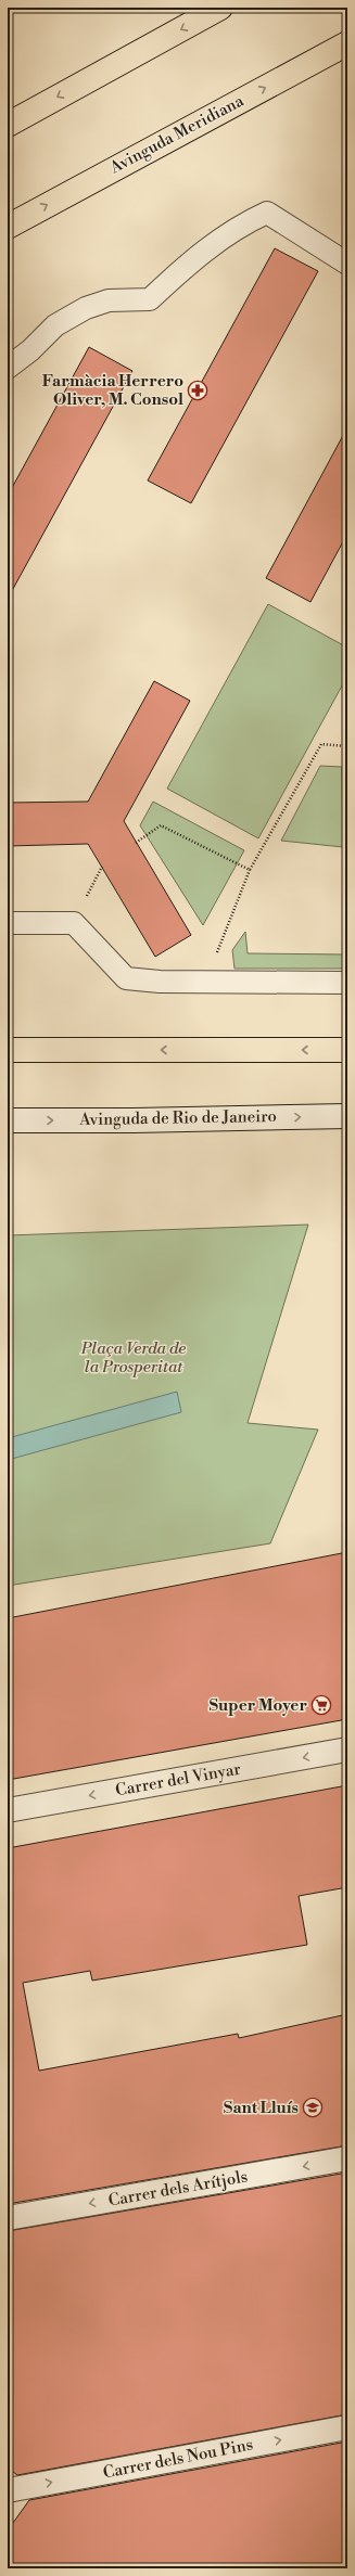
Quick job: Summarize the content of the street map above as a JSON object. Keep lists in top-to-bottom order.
{
  "streets": {
    "main road": ["Avinguda Meridiana"],
    "street": [
      "Avinguda de Rio de Janeiro",
      "Carrer del Vinyar",
      "Carrer dels Arítjols",
      "Carrer dels Nou Pins"
    ]
  },
  "one_way": [
    "Avinguda de Rio de Janeiro",
    "Carrer del Vinyar",
    "Carrer dels Arítjols",
    "Carrer dels Nou Pins"
  ],
  "parks": ["Plaça Verda de la Prosperitat"],
  "places": {
    "pharmacy": ["Farmàcia Herrero Oliver, M. Consol"],
    "supermarket": ["Super Moyer"],
    "school or university": ["Sant Lluís"]
  }
}
